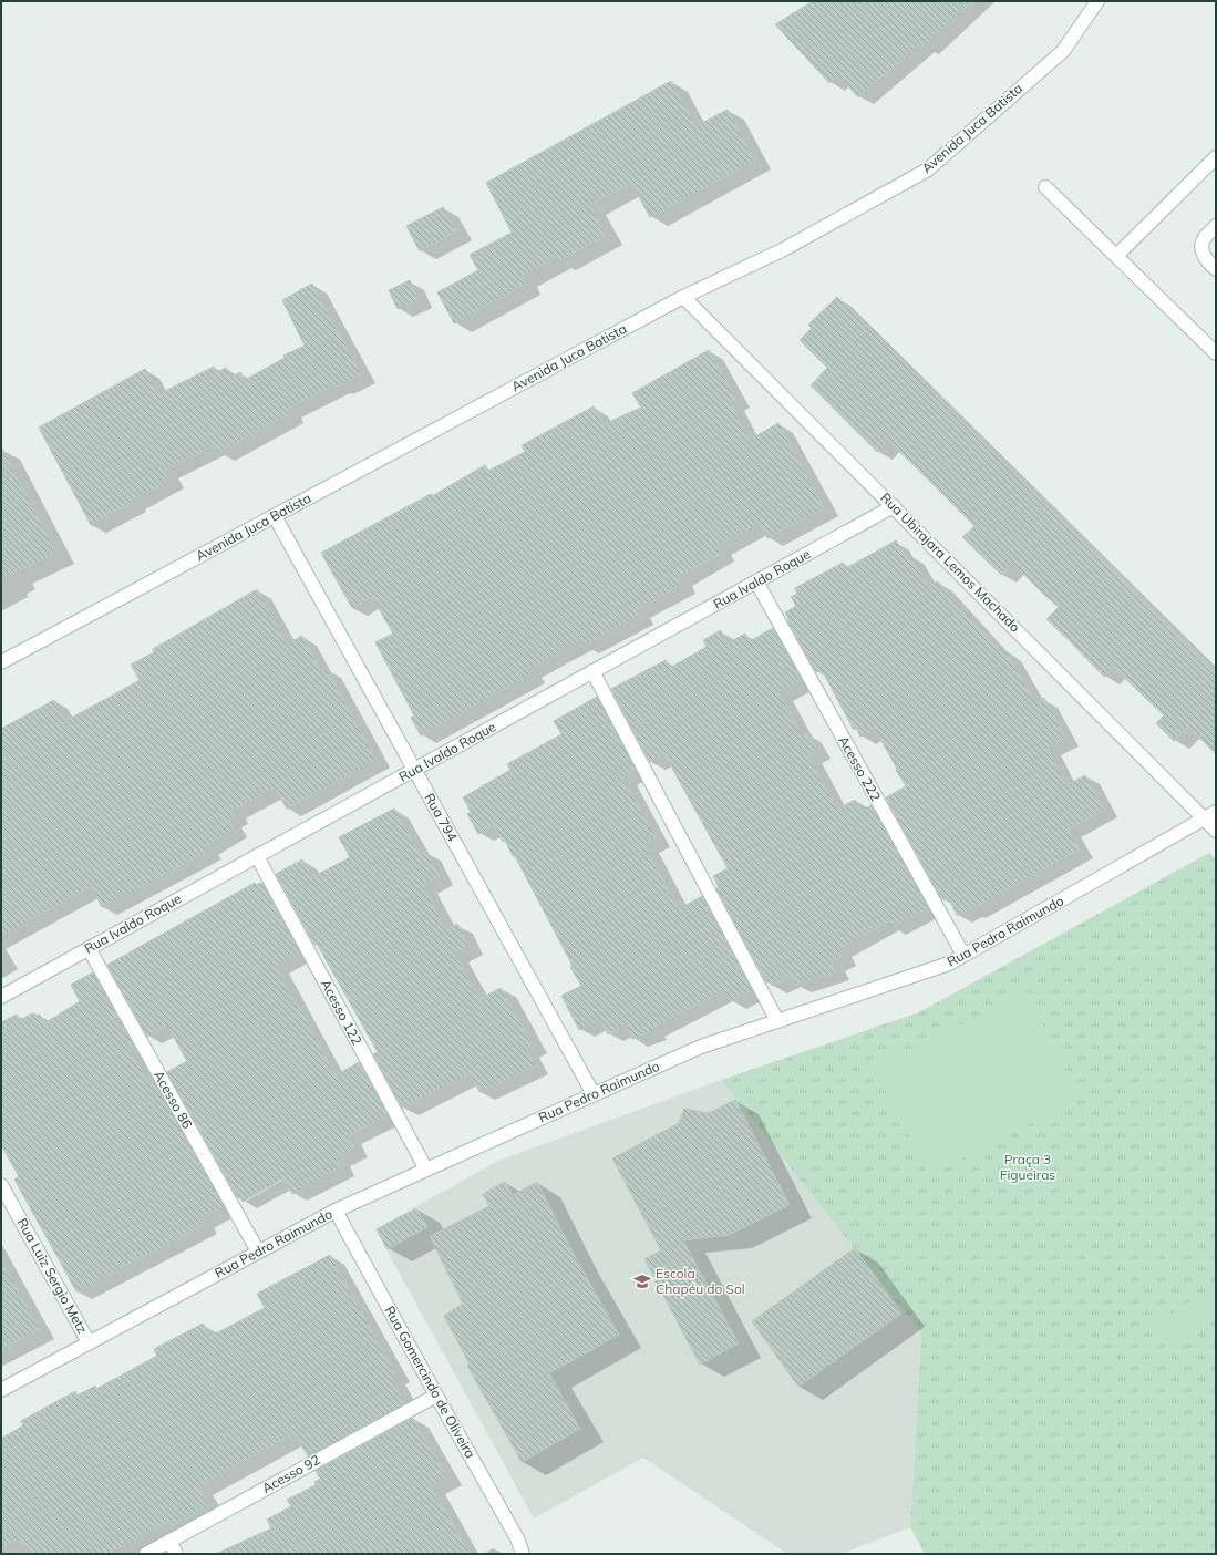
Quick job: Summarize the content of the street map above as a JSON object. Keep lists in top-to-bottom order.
{
  "streets": {
    "street": [
      "Avenida Juca Batista",
      "Rua Ubirajara Lemos Machado",
      "Rua Ivaldo Roque",
      "Acesso 222",
      "Rua 794",
      "Rua Pedro Raimundo",
      "Acesso 122",
      "Acesso 86",
      "Rua Luiz Sergio Metz",
      "Rua Gomercindo de Oliveira",
      "Acesso 92"
    ]
  },
  "crossings": [
    ["Avenida Juca Batista", "Rua Ubirajara Lemos Machado"],
    ["Avenida Juca Batista", "Rua 794"],
    ["Rua Ubirajara Lemos Machado", "Rua Ivaldo Roque"],
    ["Rua Ubirajara Lemos Machado", "Rua Pedro Raimundo"],
    ["Rua Ivaldo Roque", "Acesso 222"],
    ["Rua Ivaldo Roque", "Rua 794"],
    ["Rua Ivaldo Roque", "Acesso 122"],
    ["Rua Ivaldo Roque", "Acesso 86"],
    ["Acesso 222", "Rua Pedro Raimundo"],
    ["Rua 794", "Rua Pedro Raimundo"],
    ["Rua Pedro Raimundo", "Acesso 122"],
    ["Rua Pedro Raimundo", "Acesso 86"],
    ["Rua Pedro Raimundo", "Rua Luiz Sergio Metz"],
    ["Rua Pedro Raimundo", "Rua Gomercindo de Oliveira"],
    ["Rua Gomercindo de Oliveira", "Acesso 92"]
  ],
  "parks": ["Praça 3 Figueiras"],
  "places": {
    "school or university": ["Escola Chapéu do Sol"]
  }
}
